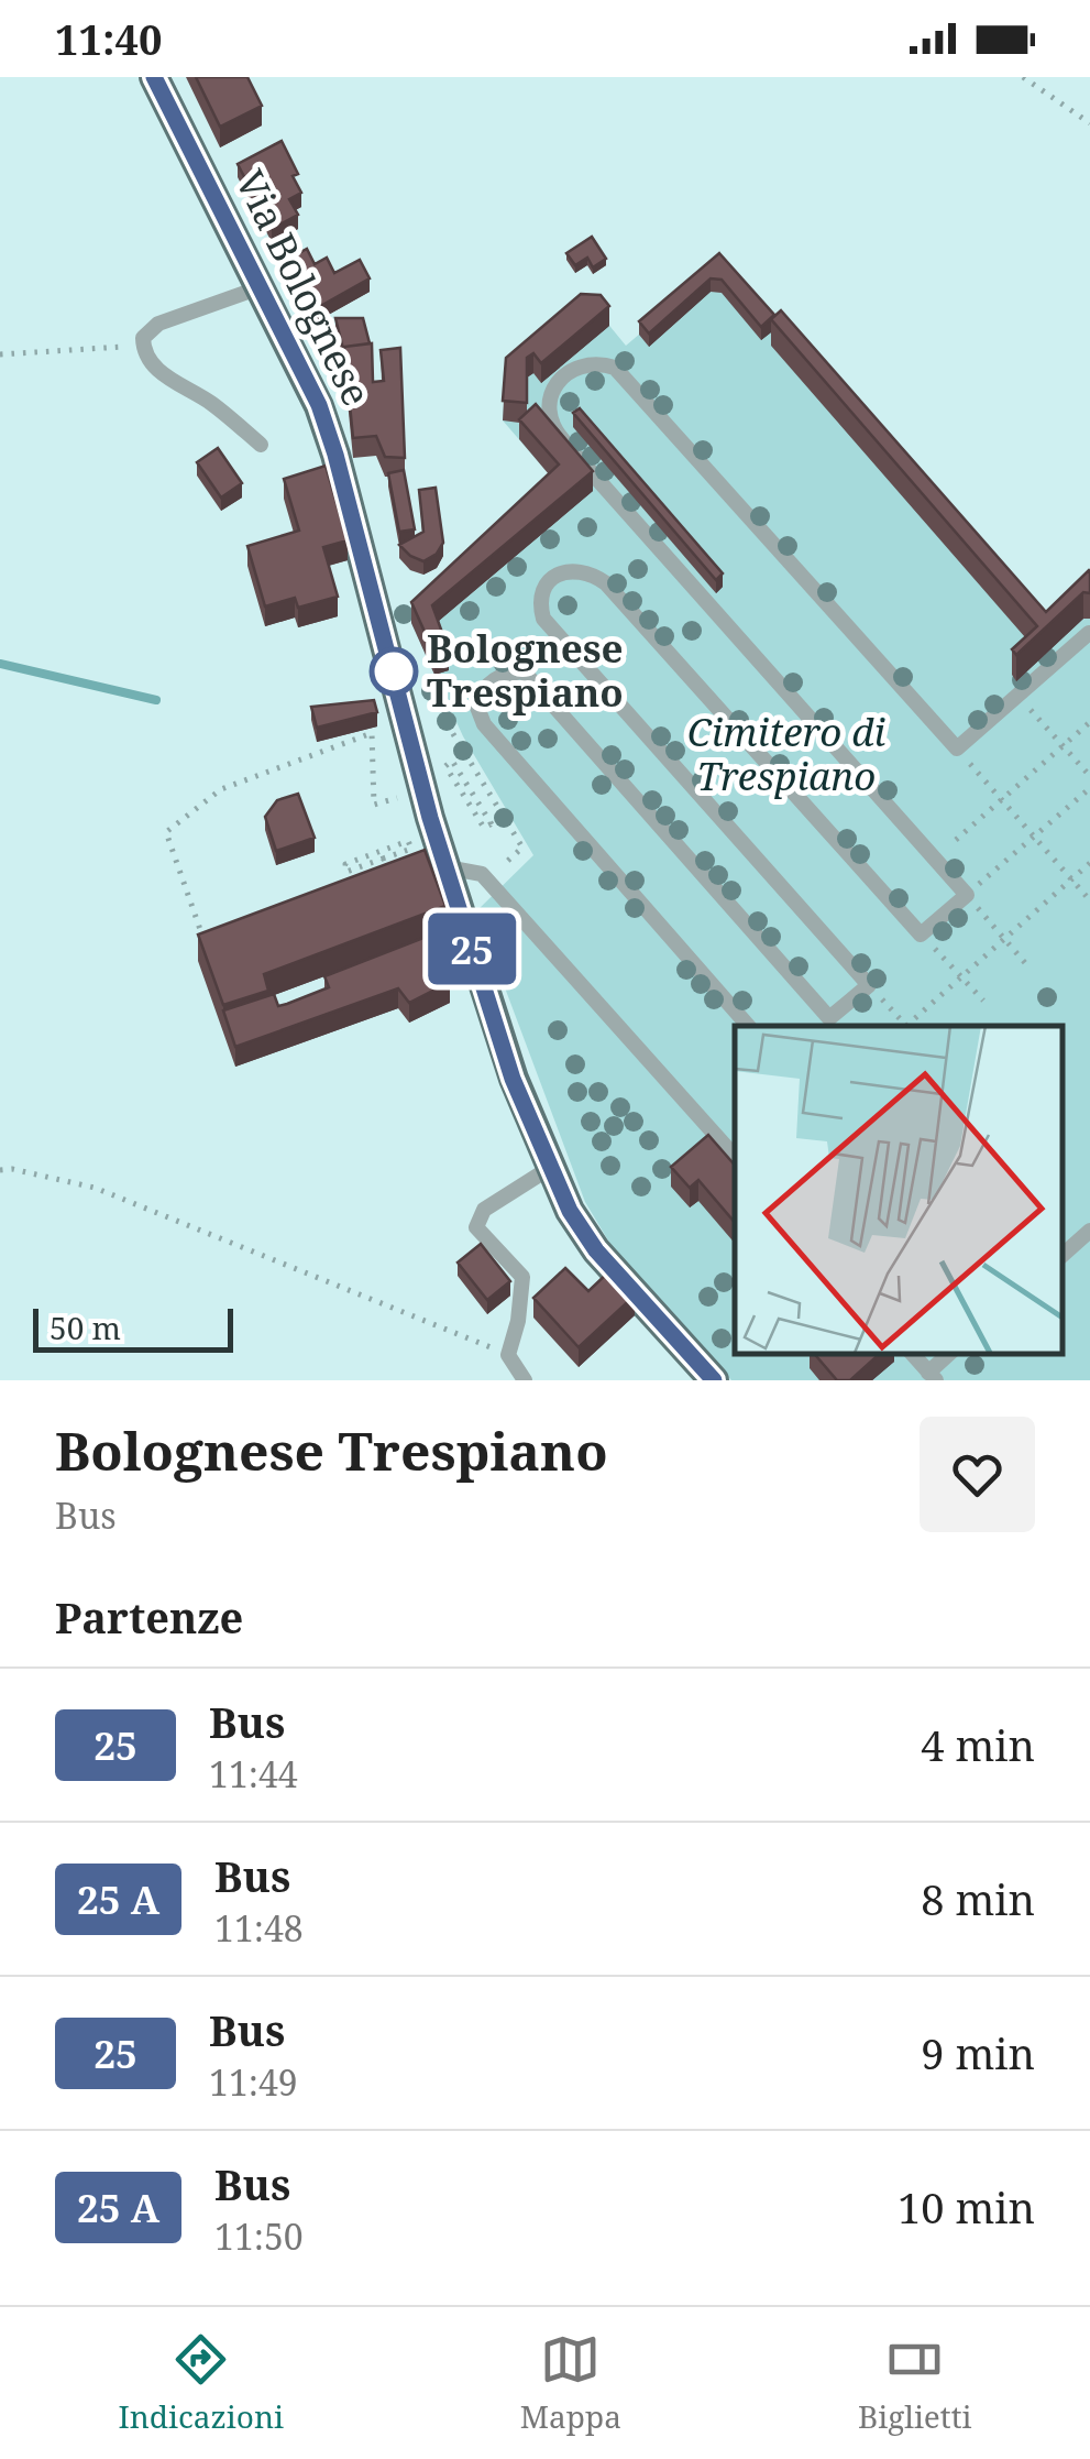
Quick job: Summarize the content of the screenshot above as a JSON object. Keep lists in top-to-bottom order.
{
  "streets": {
    "main road": ["Via Bolognese"]
  },
  "parks": ["Cimitero di Trespiano"],
  "places": ["Bolognese Trespiano"],
  "lines": ["bus line 25"],
  "scale_bar": "50 m",
  "page": {
    "status": "11:40",
    "on_map": "25",
    "scale": "50 m",
    "heading": [
      ["Bolognese Trespiano", "Bus"],
      "Partenze"
    ],
    "list": [
      {
        "mark": "25",
        "name": "Bus",
        "note": "11:44",
        "value": "4 min"
      },
      {
        "mark": "25 A",
        "name": "Bus",
        "note": "11:48",
        "value": "8 min"
      },
      {
        "mark": "25",
        "name": "Bus",
        "note": "11:49",
        "value": "9 min"
      },
      {
        "mark": "25 A",
        "name": "Bus",
        "note": "11:50",
        "value": "10 min"
      }
    ],
    "tabs": ["Indicazioni", "Mappa", "Biglietti"]
  }
}
